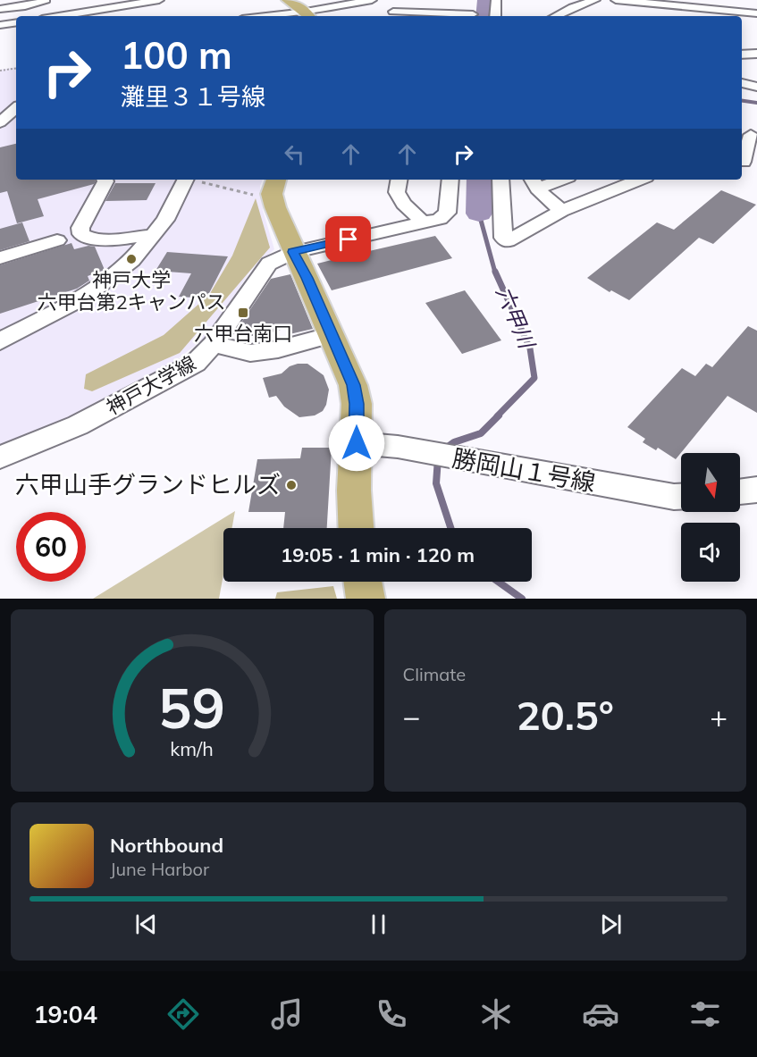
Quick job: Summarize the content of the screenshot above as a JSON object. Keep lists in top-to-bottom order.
{
  "streets": {
    "street": ["神戸大学線", "勝岡山１号線"]
  },
  "water": ["六甲川"],
  "places": {
    "other": ["神戸大学 六甲台第2キャンパス", "六甲山手グランドヒルズ"],
    "transit": ["六甲台南口"]
  },
  "north": "bottom",
  "page": {
    "turn": ["100 m", "灘里３１号線"],
    "limit": "60",
    "trip": "19:05 · 1 min · 120 m",
    "tile": "Climate",
    "heat": ["−", "20.5°", "+"],
    "song": ["Northbound", "June Harbor"],
    "tabs": "19:04",
    "gauge": ["59", "km/h"]
  }
}
